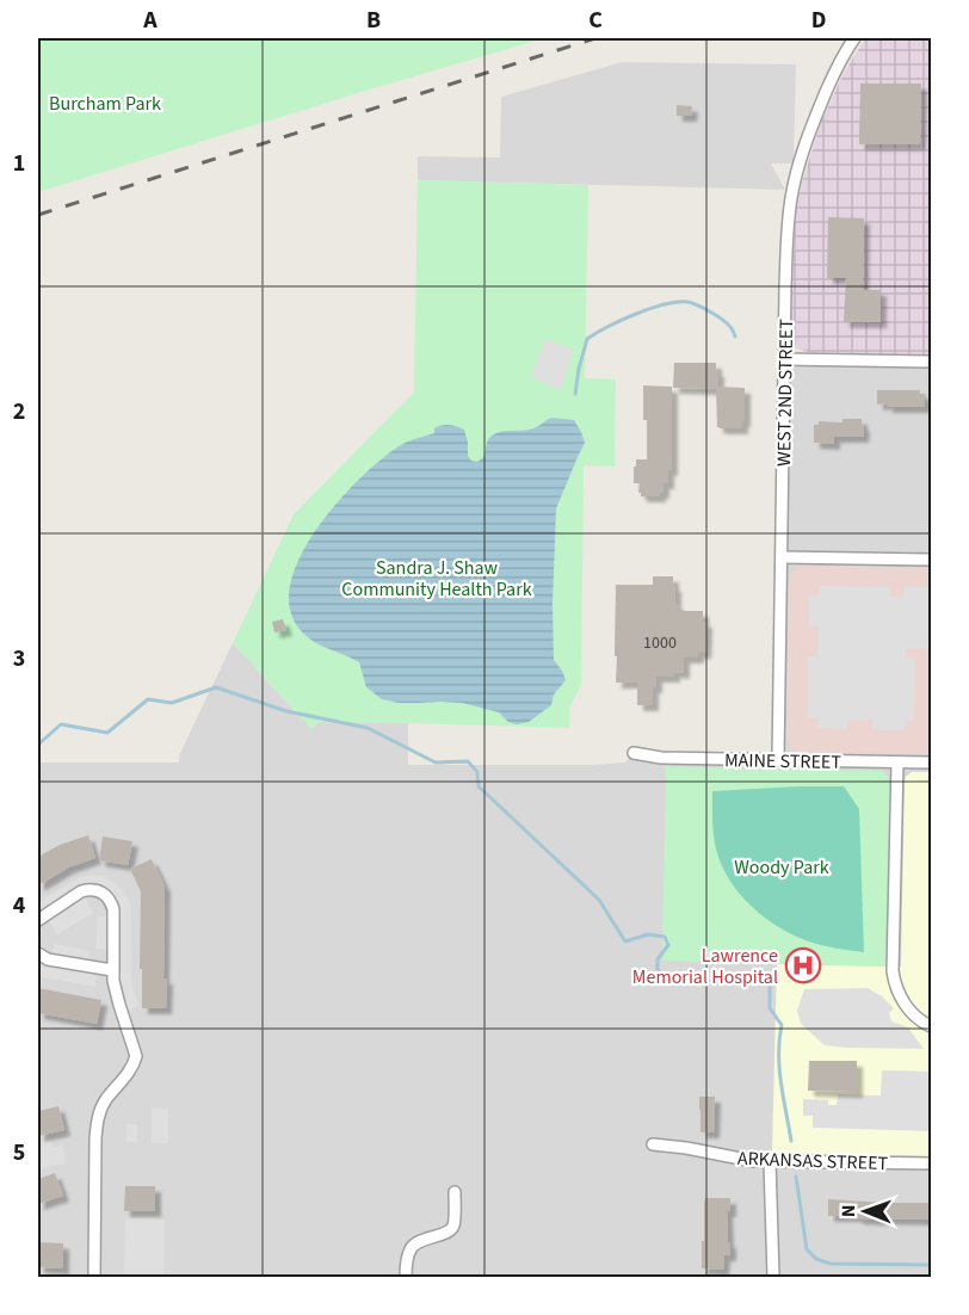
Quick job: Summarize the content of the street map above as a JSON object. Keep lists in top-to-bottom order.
{
  "streets": {
    "street": ["WEST 2ND STREET", "MAINE STREET", "ARKANSAS STREET"]
  },
  "crossings": [
    ["WEST 2ND STREET", "MAINE STREET"]
  ],
  "parks": ["Burcham Park", "Sandra J. Shaw Community Health Park", "Woody Park"],
  "places": {
    "hospital": ["Lawrence Memorial Hospital"]
  },
  "house_numbers": ["1000"],
  "north": "left",
  "grid": {
    "columns": [
      "A",
      "B",
      "C",
      "D"
    ],
    "rows": [
      "1",
      "2",
      "3",
      "4",
      "5"
    ]
  }
}
